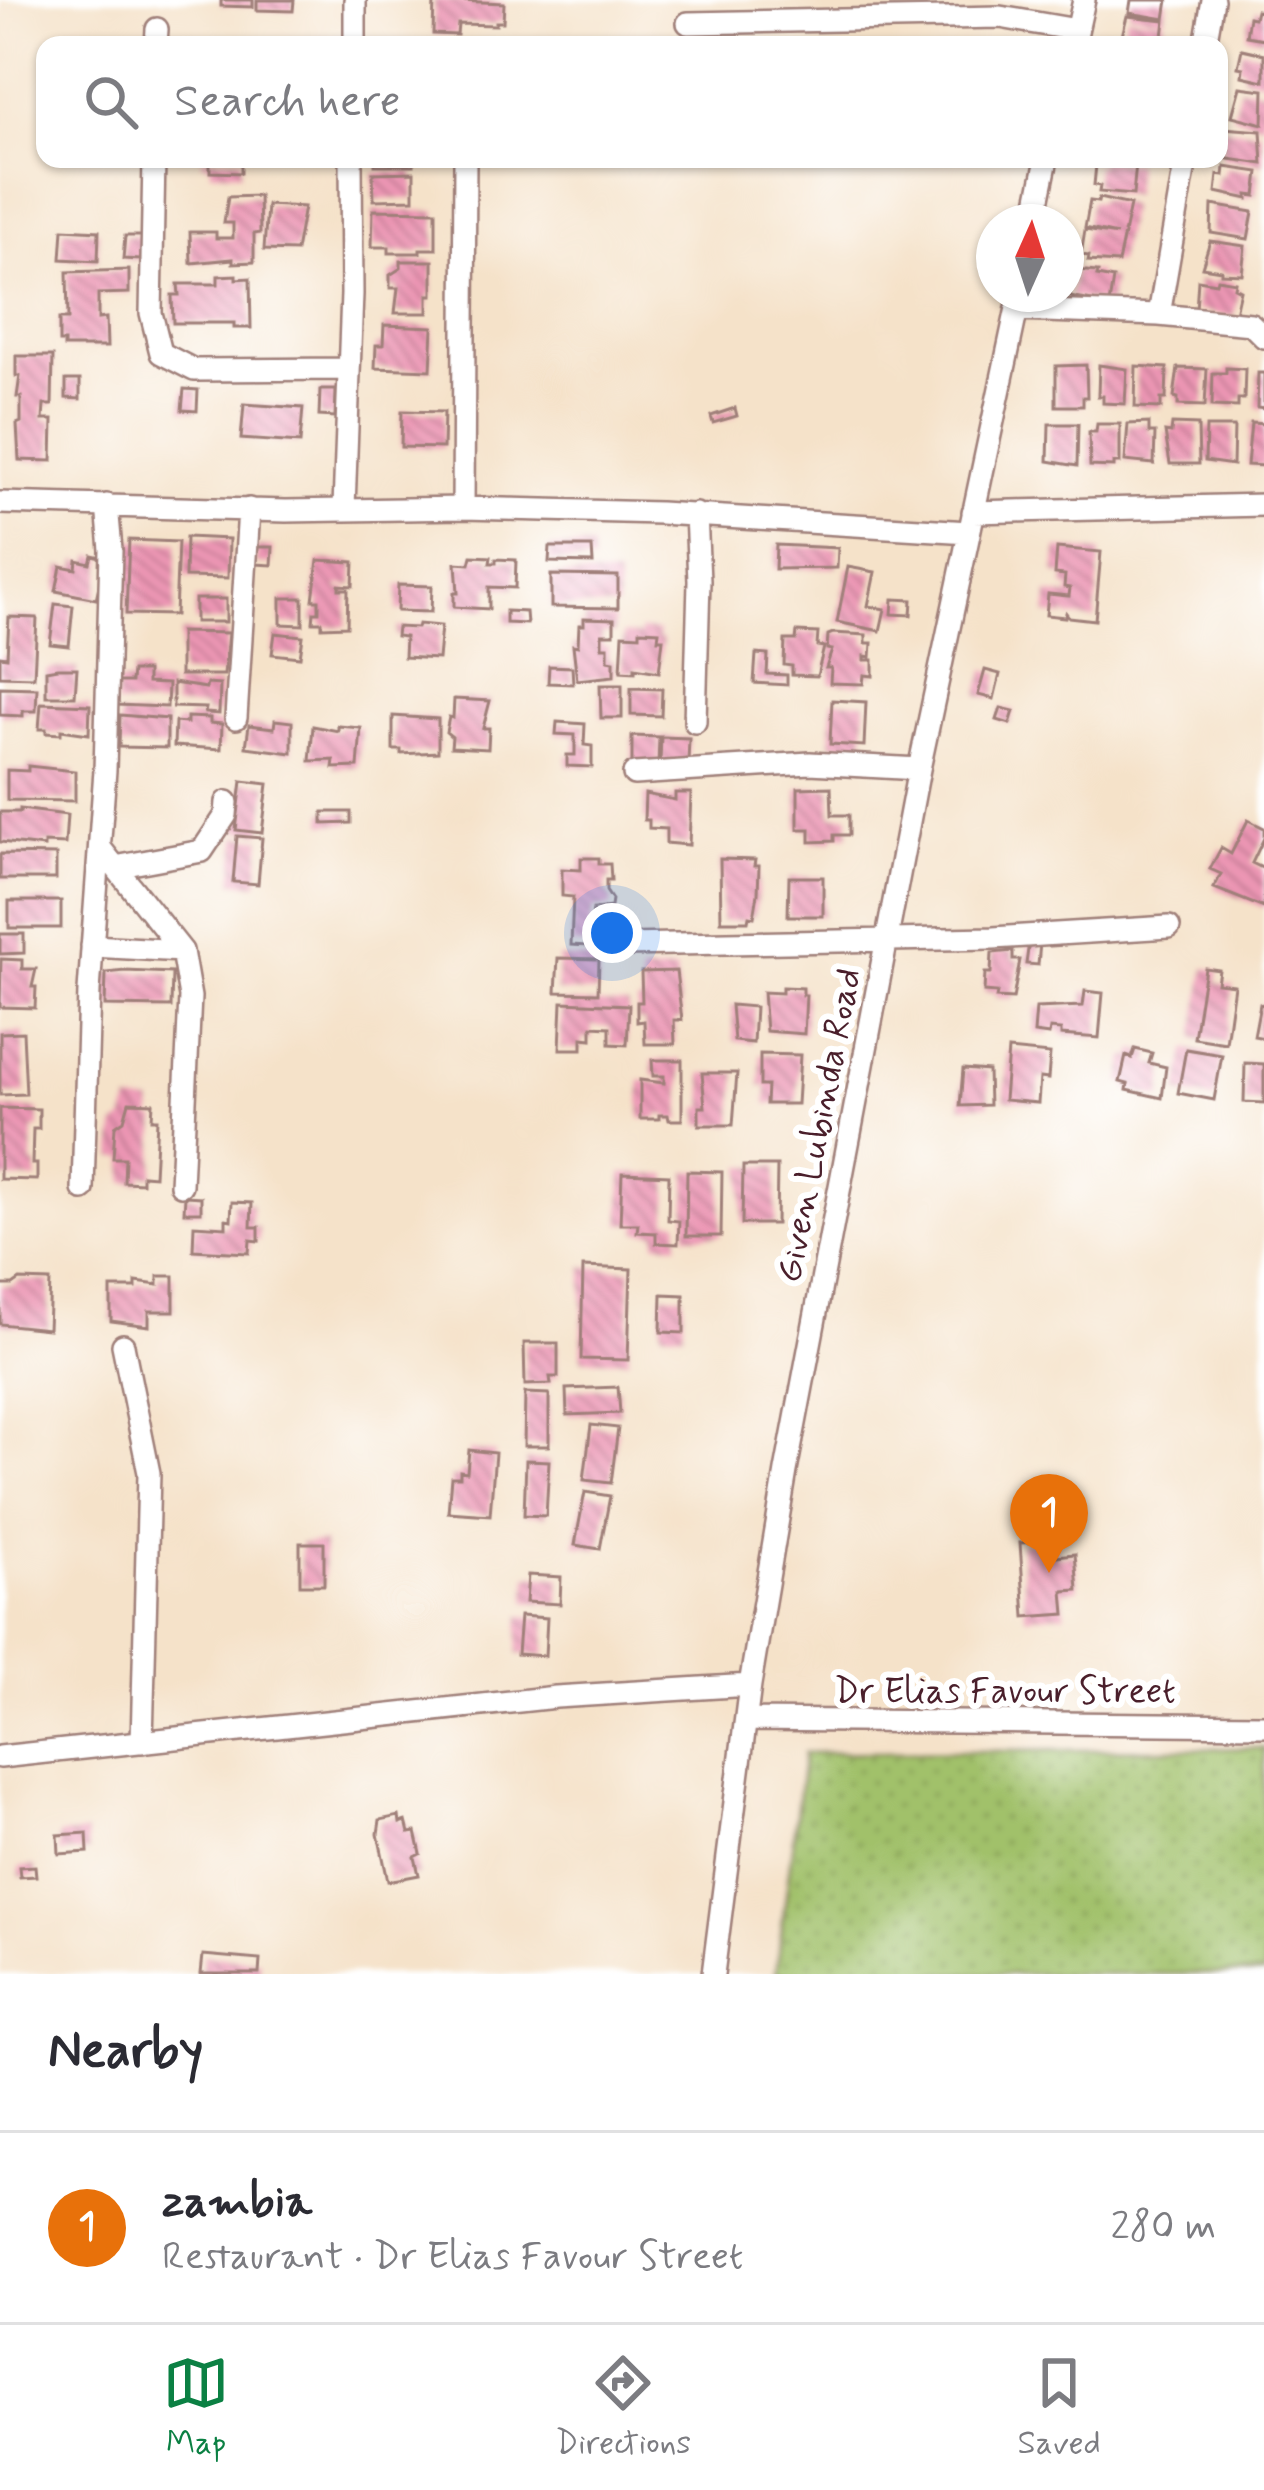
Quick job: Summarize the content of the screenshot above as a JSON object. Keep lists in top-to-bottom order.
{
  "streets": {
    "street": ["Given Lubinda Road", "Dr Elias Favour Street"]
  },
  "crossings": [
    ["Given Lubinda Road", "Dr Elias Favour Street"]
  ],
  "north": "top",
  "page": {
    "search": "Search here",
    "pins": "1",
    "heading": "Nearby",
    "list": [
      {
        "mark": "1",
        "name": "zambia",
        "note": "Restaurant · Dr Elias Favour Street",
        "value": "280 m"
      }
    ],
    "nav": ["Map", "Directions", "Saved"]
  }
}
